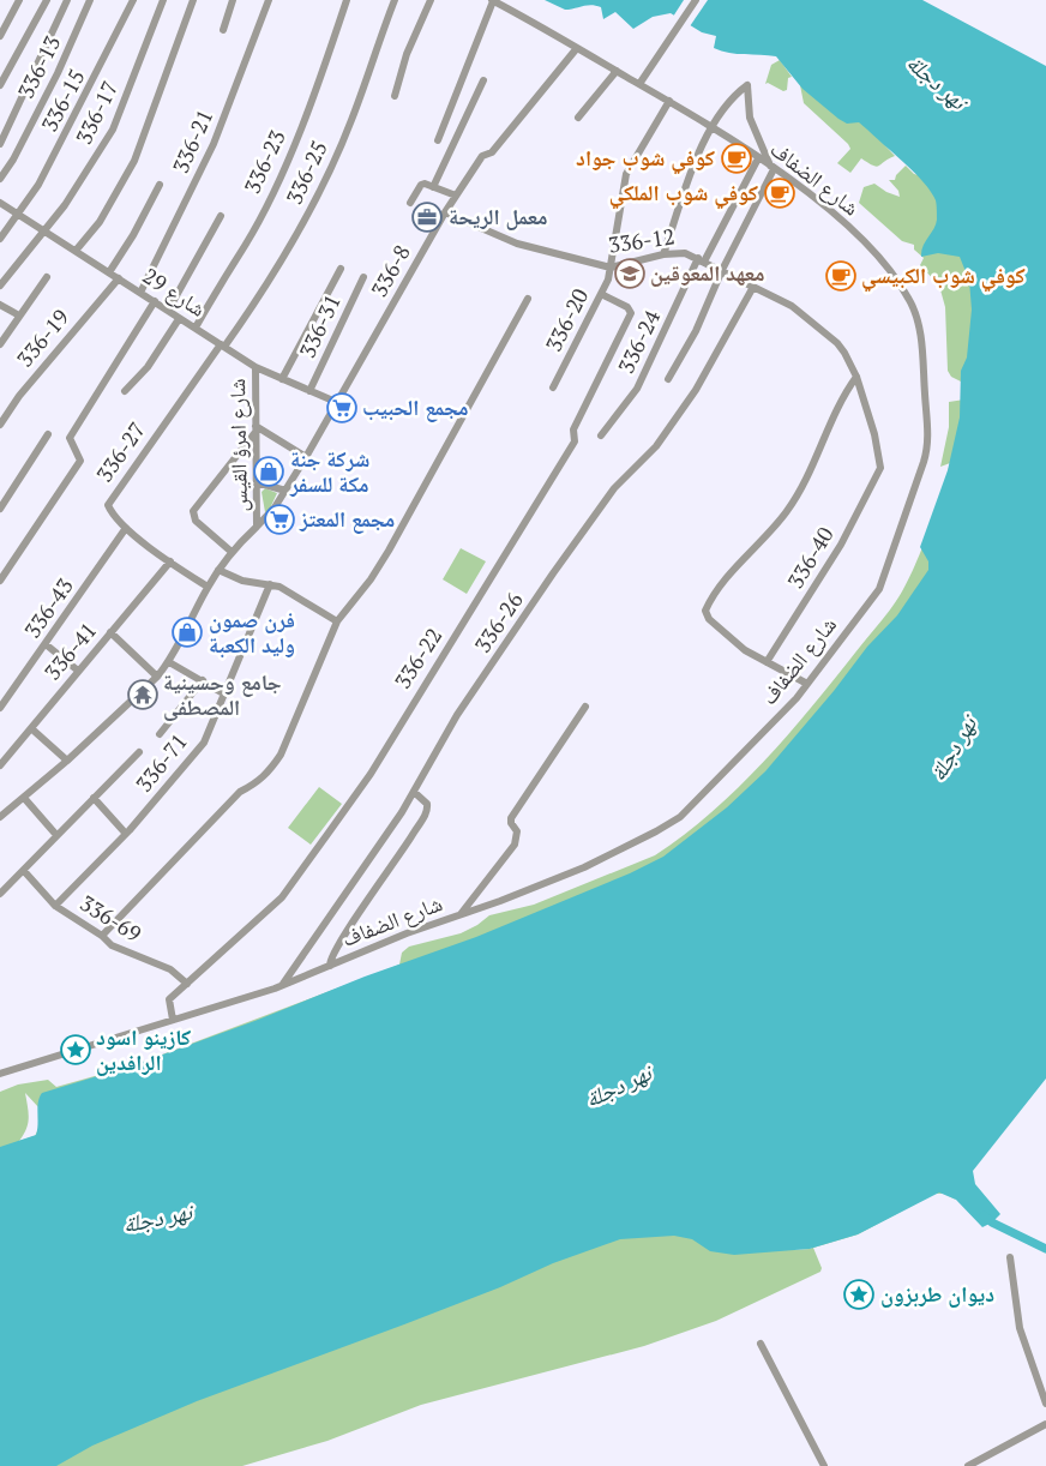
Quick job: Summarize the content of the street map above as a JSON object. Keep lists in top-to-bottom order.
{
  "streets": {
    "street": [
      "336-13",
      "336-15",
      "336-17",
      "336-21",
      "336-23",
      "336-25",
      "شارع الضفاف",
      "336-12",
      "336-8",
      "شارع 29",
      "336-20",
      "336-31",
      "336-19",
      "336-24",
      "شارع امرؤ القيس",
      "336-27",
      "336-40",
      "336-43",
      "336-26",
      "336-41",
      "336-22",
      "336-71",
      "336-69"
    ]
  },
  "crossings": [
    ["336-15", "شارع 29"],
    ["336-17", "شارع 29"],
    ["336-21", "شارع 29"],
    ["336-23", "شارع 29"],
    ["336-25", "شارع 29"],
    ["336-25", "336-27"],
    ["شارع الضفاف", "336-8"],
    ["شارع الضفاف", "336-20"],
    ["شارع الضفاف", "336-24"],
    ["شارع الضفاف", "336-26"],
    ["شارع الضفاف", "336-22"],
    ["336-12", "336-8"],
    ["336-12", "336-20"],
    ["336-12", "336-24"],
    ["336-12", "336-40"],
    ["336-12", "336-26"],
    ["336-8", "شارع 29"],
    ["336-8", "شارع امرؤ القيس"],
    ["شارع 29", "336-31"],
    ["شارع 29", "336-19"],
    ["شارع 29", "شارع امرؤ القيس"],
    ["شارع 29", "336-27"],
    ["336-20", "336-22"],
    ["شارع امرؤ القيس", "336-27"],
    ["336-27", "336-43"],
    ["336-27", "336-41"],
    ["336-22", "336-69"],
    ["336-71", "336-69"]
  ],
  "water": ["نهر دجلة"],
  "places": {
    "cafe": ["كوفي شوب جواد", "كوفي شوب الملكي", "كوفي شوب الكبيسي"],
    "office": ["معمل الريحة"],
    "school or university": ["معهد المعوقين"],
    "supermarket": ["مجمع الحبيب", "مجمع المعتز"],
    "shop": ["شركة جنة مكة للسفر", "فرن صمون وليد الكعبة"],
    "temple": ["جامع وحسينية المصطفى"],
    "place": ["كازينو اسود الرافدين", "ديوان طربزون"]
  }
}
